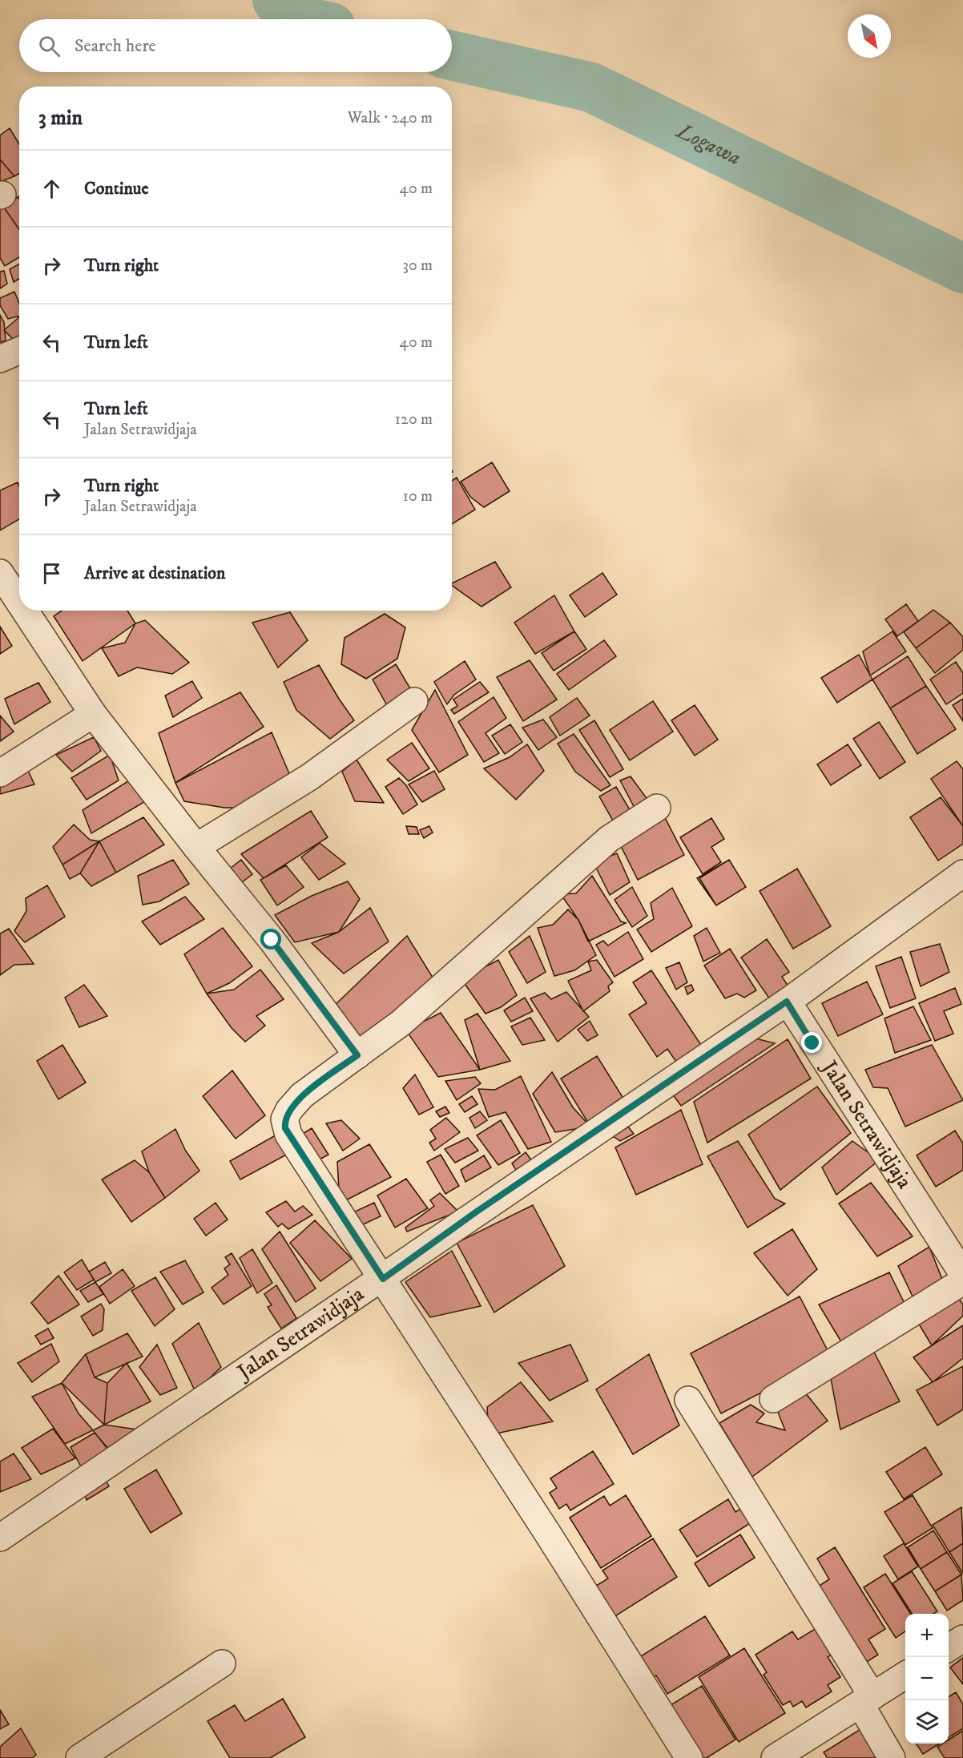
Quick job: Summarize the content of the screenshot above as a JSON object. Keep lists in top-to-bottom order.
{
  "streets": {
    "street": ["Jalan Setrawidjaja"]
  },
  "water": ["Logawa"],
  "north": "bottom right",
  "page": {
    "search": "Search here",
    "heading": ["3 min", "Walk · 240 m"],
    "list": [
      ["Continue", "40 m"],
      ["Turn right", "30 m"],
      ["Turn left", "40 m"],
      ["Turn left", "Jalan Setrawidjaja", "120 m"],
      ["Turn right", "Jalan Setrawidjaja", "10 m"],
      "Arrive at destination"
    ],
    "map_buttons": ["+", "−"]
  }
}
